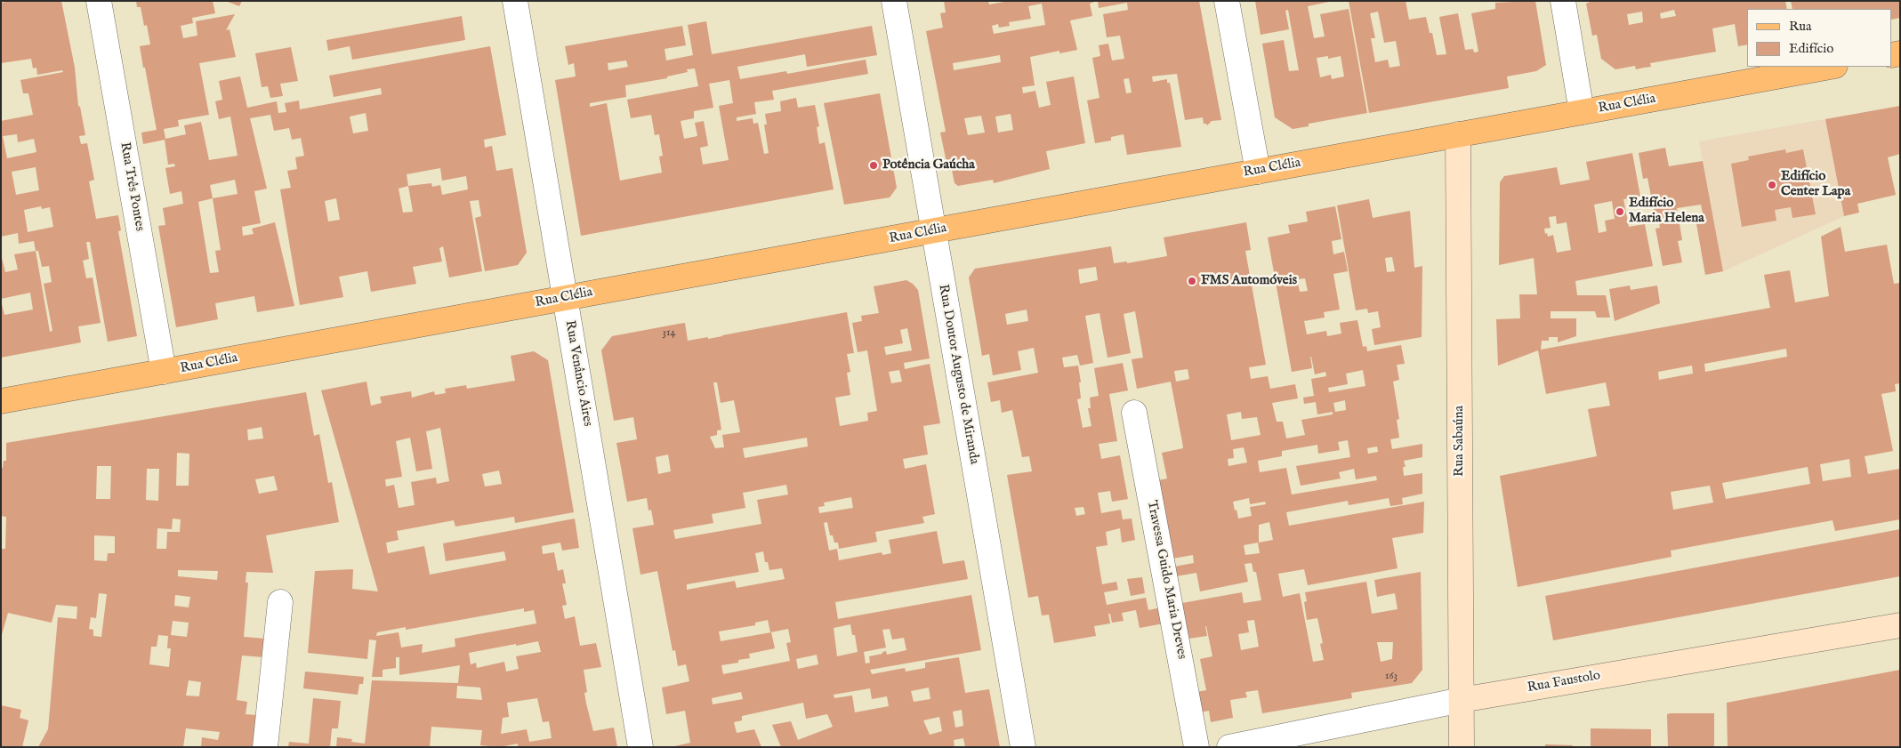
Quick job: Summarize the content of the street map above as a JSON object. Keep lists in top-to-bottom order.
{
  "streets": {
    "main road": ["Rua Clélia"],
    "street": [
      "Rua Três Pontes",
      "Rua Venâncio Aires",
      "Rua Doutor Augusto de Miranda",
      "Rua Sabaúna",
      "Travessa Guido Maria Dreves",
      "Rua Faustolo"
    ]
  },
  "crossings": [
    ["Rua Clélia", "Rua Três Pontes"],
    ["Rua Clélia", "Rua Venâncio Aires"],
    ["Rua Clélia", "Rua Doutor Augusto de Miranda"],
    ["Rua Clélia", "Rua Sabaúna"],
    ["Rua Sabaúna", "Rua Faustolo"]
  ],
  "places": [
    "Potência Gaúcha",
    "Edifício Center Lapa",
    "Edifício Maria Helena",
    "FMS Automóveis"
  ],
  "house_numbers": ["314", "163"],
  "legend": ["Rua", "Edifício"]
}
